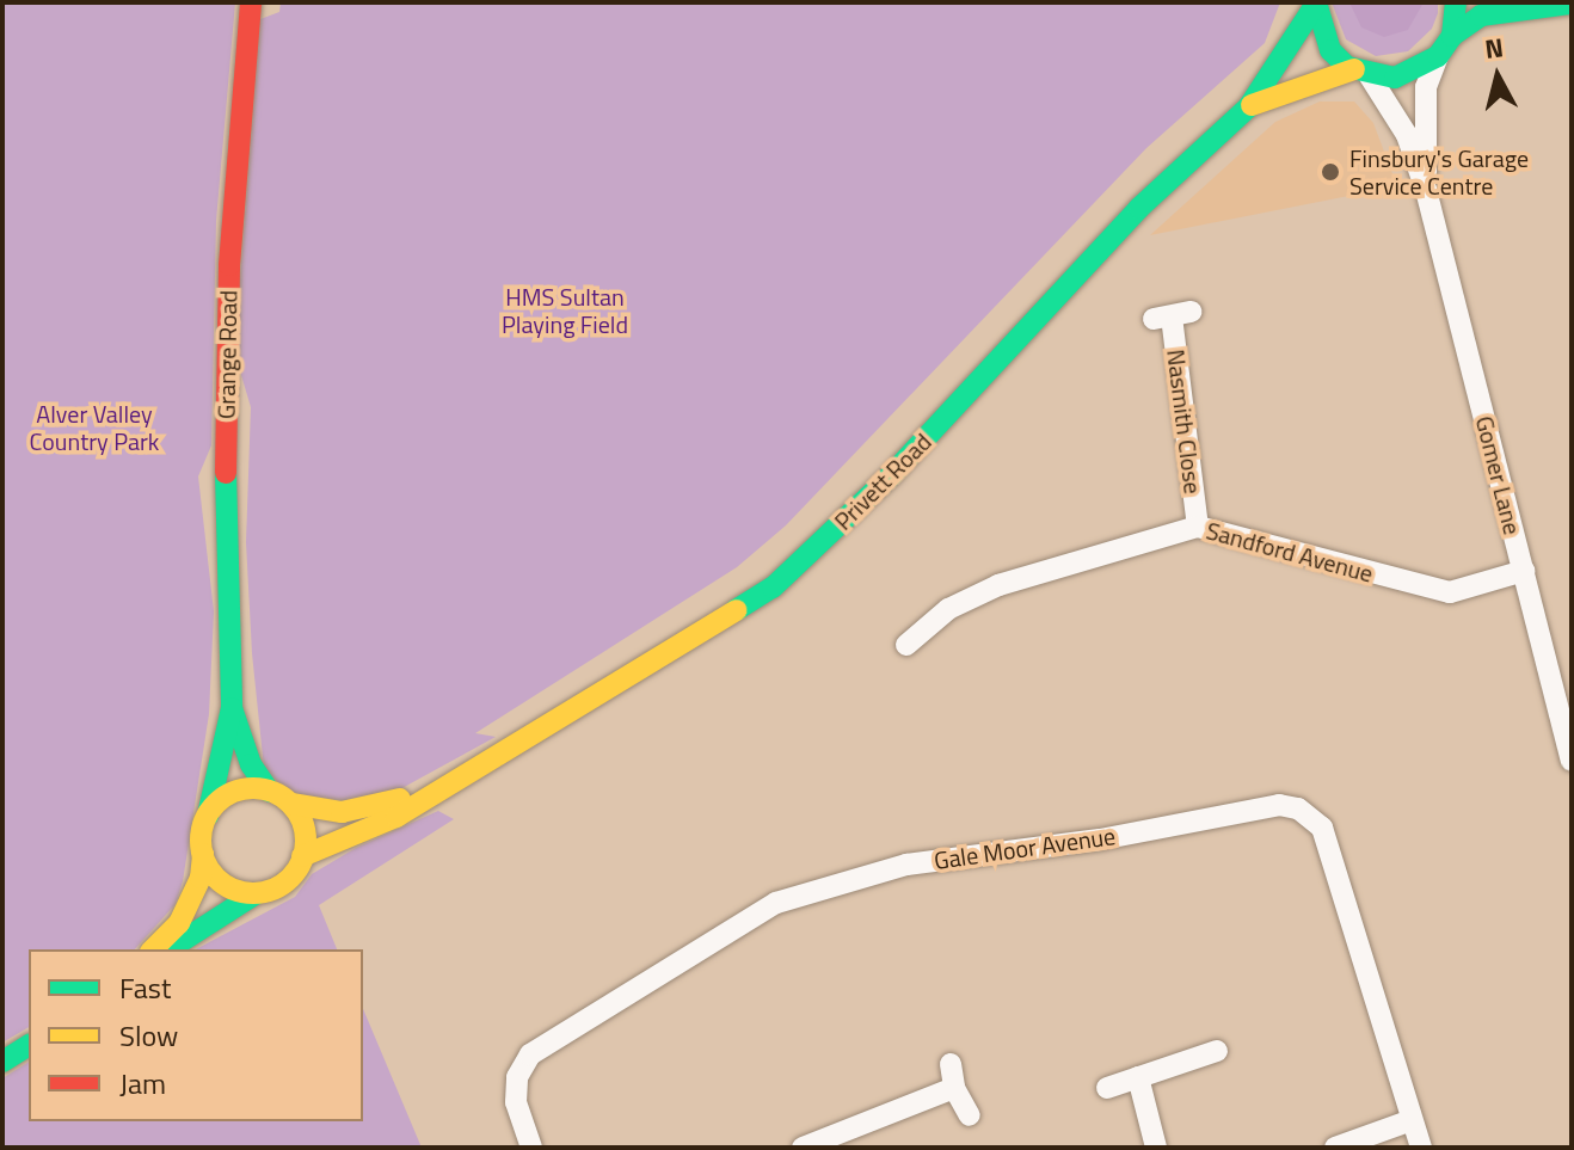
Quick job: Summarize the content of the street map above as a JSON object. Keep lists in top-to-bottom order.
{
  "streets": {
    "main road": ["Grange Road", "Privett Road"],
    "street": [
      "Nasmith Close",
      "Gomer Lane",
      "Sandford Avenue",
      "Gale Moor Avenue"
    ]
  },
  "crossings": [
    ["Grange Road", "Privett Road"],
    ["Nasmith Close", "Sandford Avenue"],
    ["Gomer Lane", "Privett Road"],
    ["Gomer Lane", "Sandford Avenue"]
  ],
  "parks": ["HMS Sultan Playing Field", "Alver Valley Country Park"],
  "places": ["Finsbury's Garage Service Centre"],
  "legend": ["Fast", "Slow", "Jam"],
  "north": "top"
}
